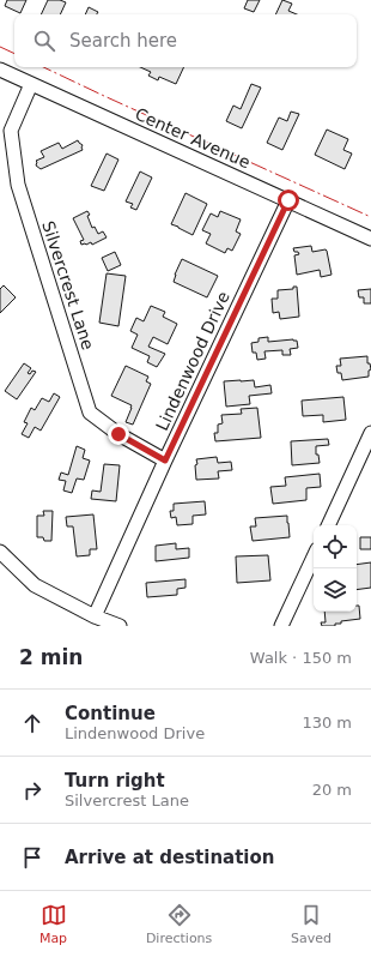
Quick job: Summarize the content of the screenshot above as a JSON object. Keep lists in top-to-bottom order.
{
  "streets": {
    "street": ["Center Avenue", "Silvercrest Lane", "Lindenwood Drive"]
  },
  "crossings": [
    ["Center Avenue", "Silvercrest Lane"],
    ["Center Avenue", "Lindenwood Drive"],
    ["Silvercrest Lane", "Lindenwood Drive"]
  ],
  "page": {
    "search": "Search here",
    "heading": ["2 min", "Walk · 150 m"],
    "list": [
      ["Continue", "Lindenwood Drive", "130 m"],
      ["Turn right", "Silvercrest Lane", "20 m"],
      "Arrive at destination"
    ],
    "nav": ["Map", "Directions", "Saved"]
  }
}
